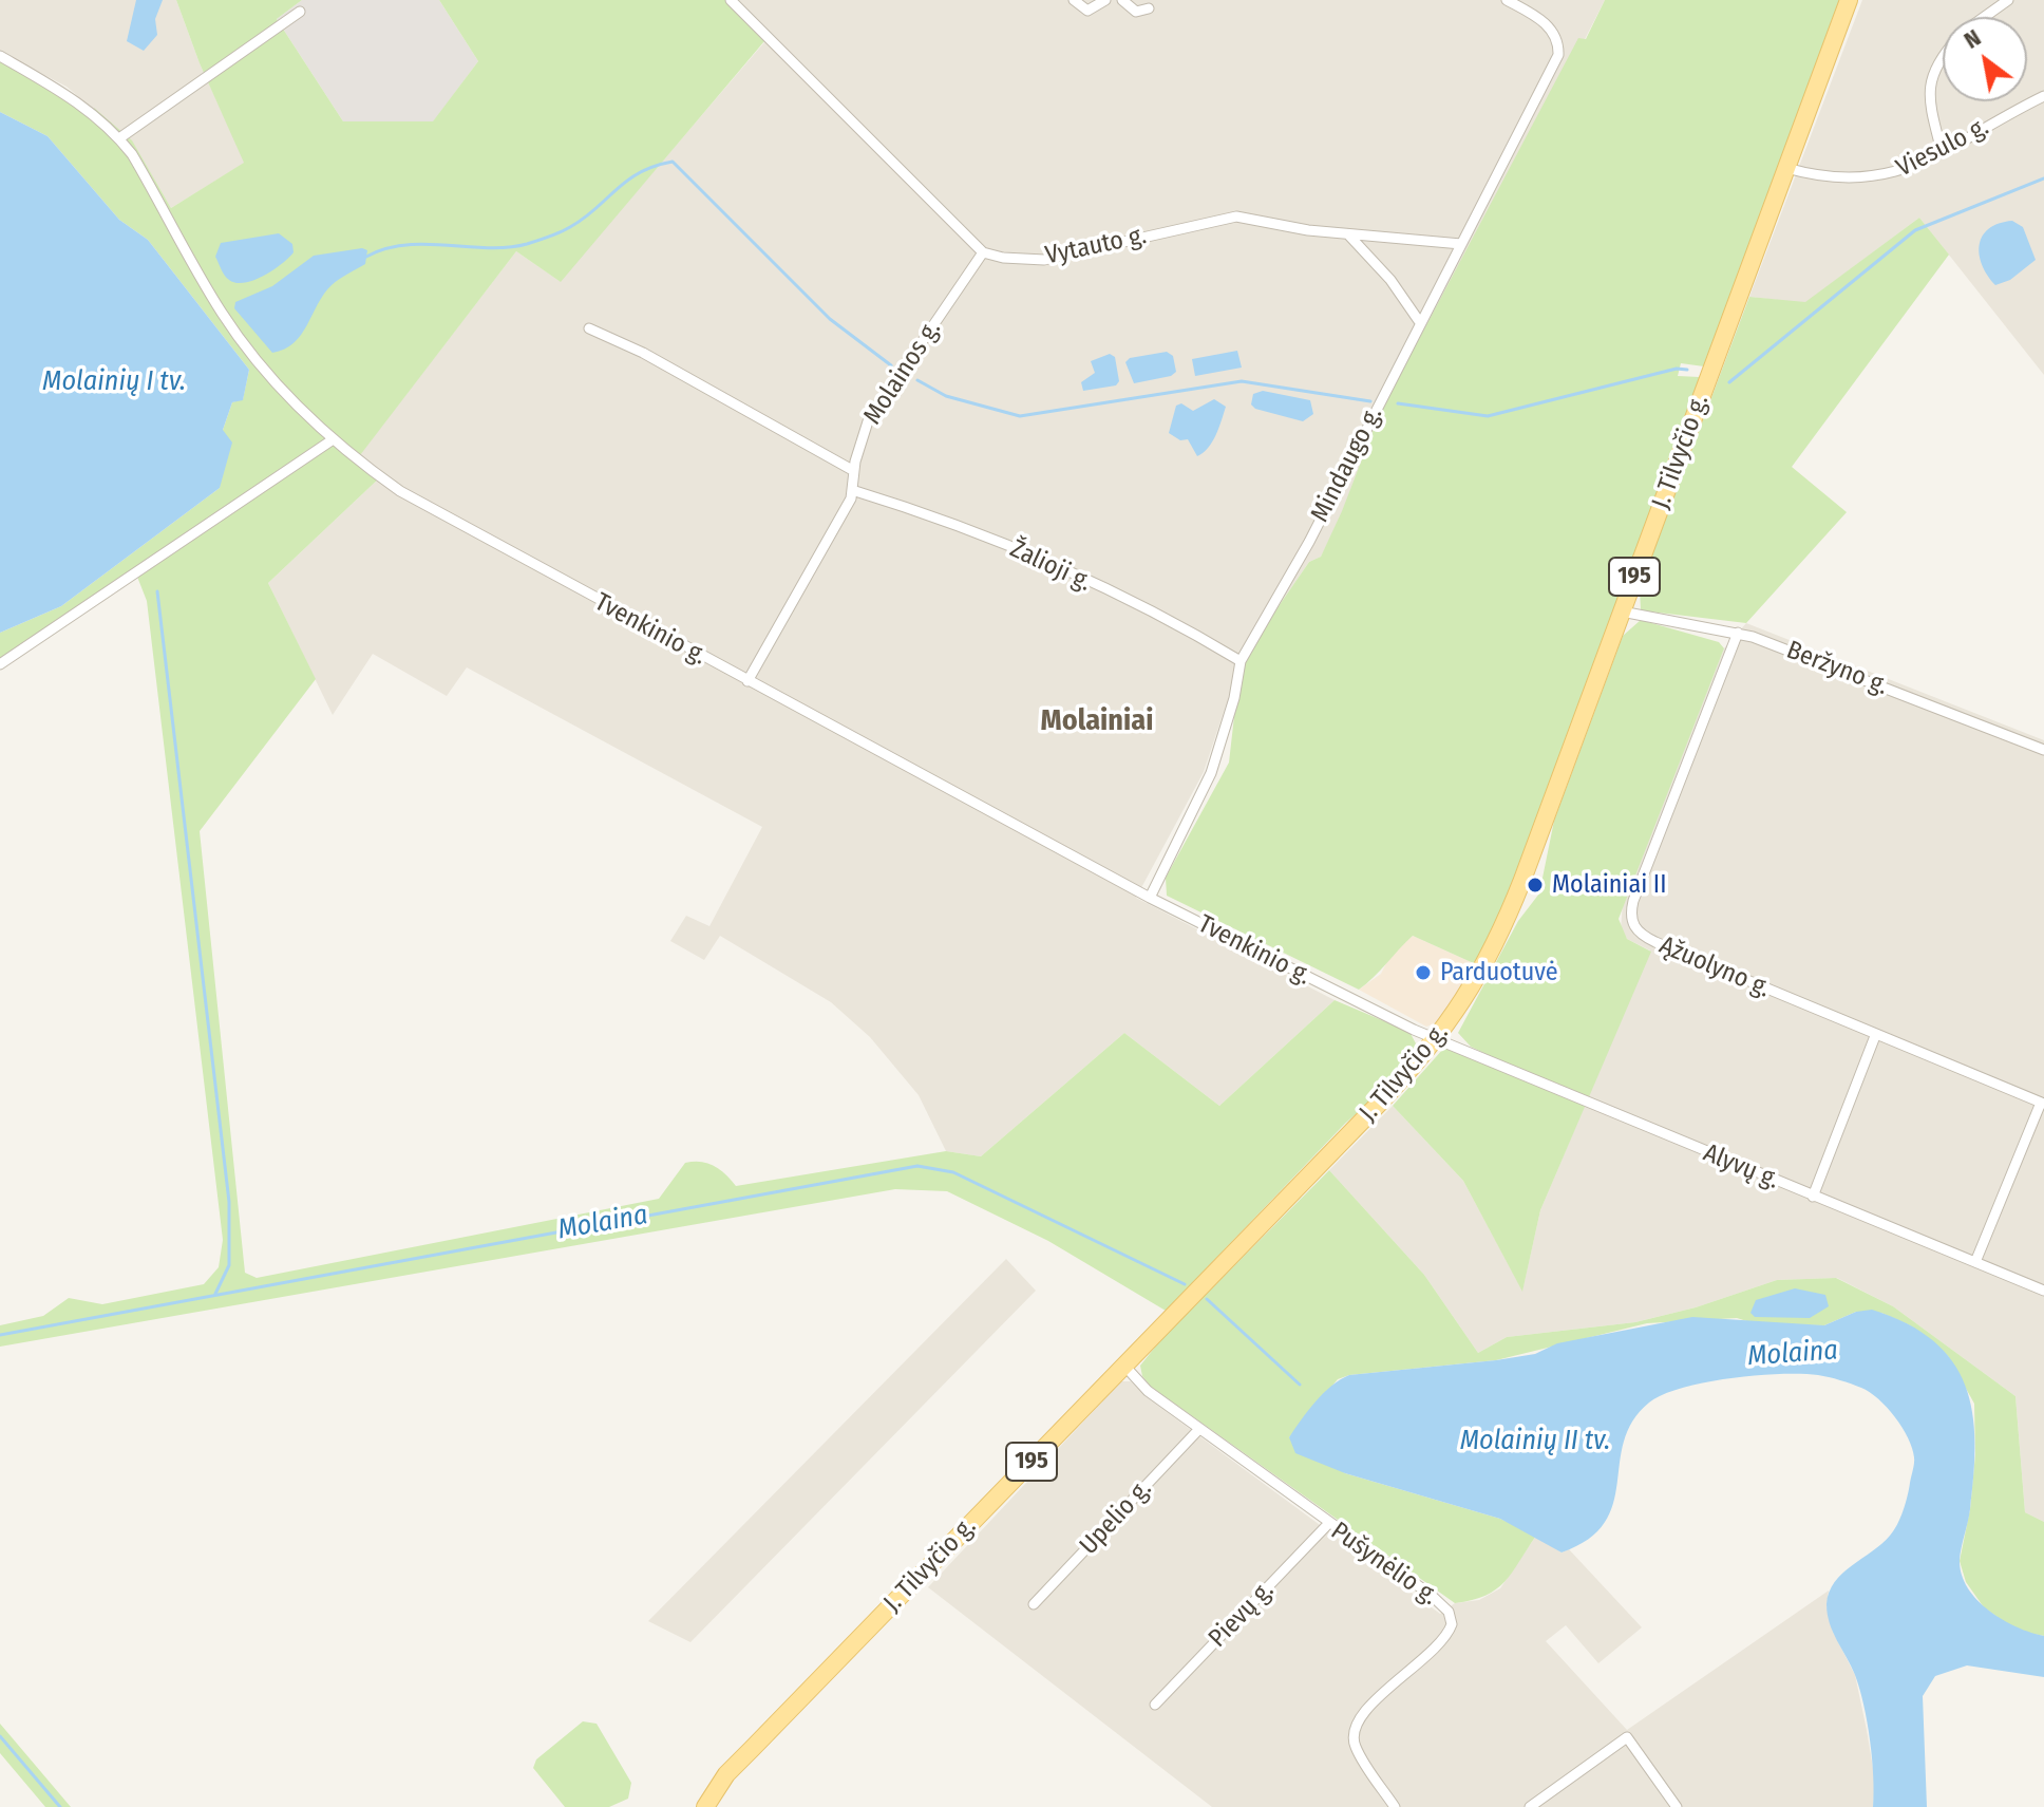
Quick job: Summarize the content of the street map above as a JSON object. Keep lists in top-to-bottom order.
{
  "streets": {
    "main road": ["J. Tilvyčio g.", "195"],
    "street": [
      "Viesulo g.",
      "Vytauto g.",
      "Molainos g.",
      "Mindaugo g.",
      "Žalioji g.",
      "Tvenkinio g.",
      "Beržyno g.",
      "Ąžuolyno g.",
      "Alyvų g.",
      "Upelio g.",
      "Pušynėlio g.",
      "Pievų g."
    ]
  },
  "crossings": [
    ["Viesulo g.", "J. Tilvyčio g."],
    ["Vytauto g.", "Molainos g."],
    ["Vytauto g.", "Mindaugo g."],
    ["Molainos g.", "Žalioji g."],
    ["Molainos g.", "Tvenkinio g."],
    ["J. Tilvyčio g.", "Tvenkinio g."],
    ["J. Tilvyčio g.", "Beržyno g."],
    ["J. Tilvyčio g.", "Alyvų g."],
    ["J. Tilvyčio g.", "Pušynėlio g."],
    ["Mindaugo g.", "Žalioji g."],
    ["Mindaugo g.", "Tvenkinio g."],
    ["Tvenkinio g.", "Alyvų g."],
    ["Beržyno g.", "Ąžuolyno g."],
    ["Upelio g.", "Pušynėlio g."],
    ["Pušynėlio g.", "Pievų g."]
  ],
  "districts": ["Molainiai"],
  "water": ["Molainių I tv.", "Molaina", "Molainių II tv."],
  "places": ["Molainiai II", "Parduotuvė"],
  "north": "top left"
}
